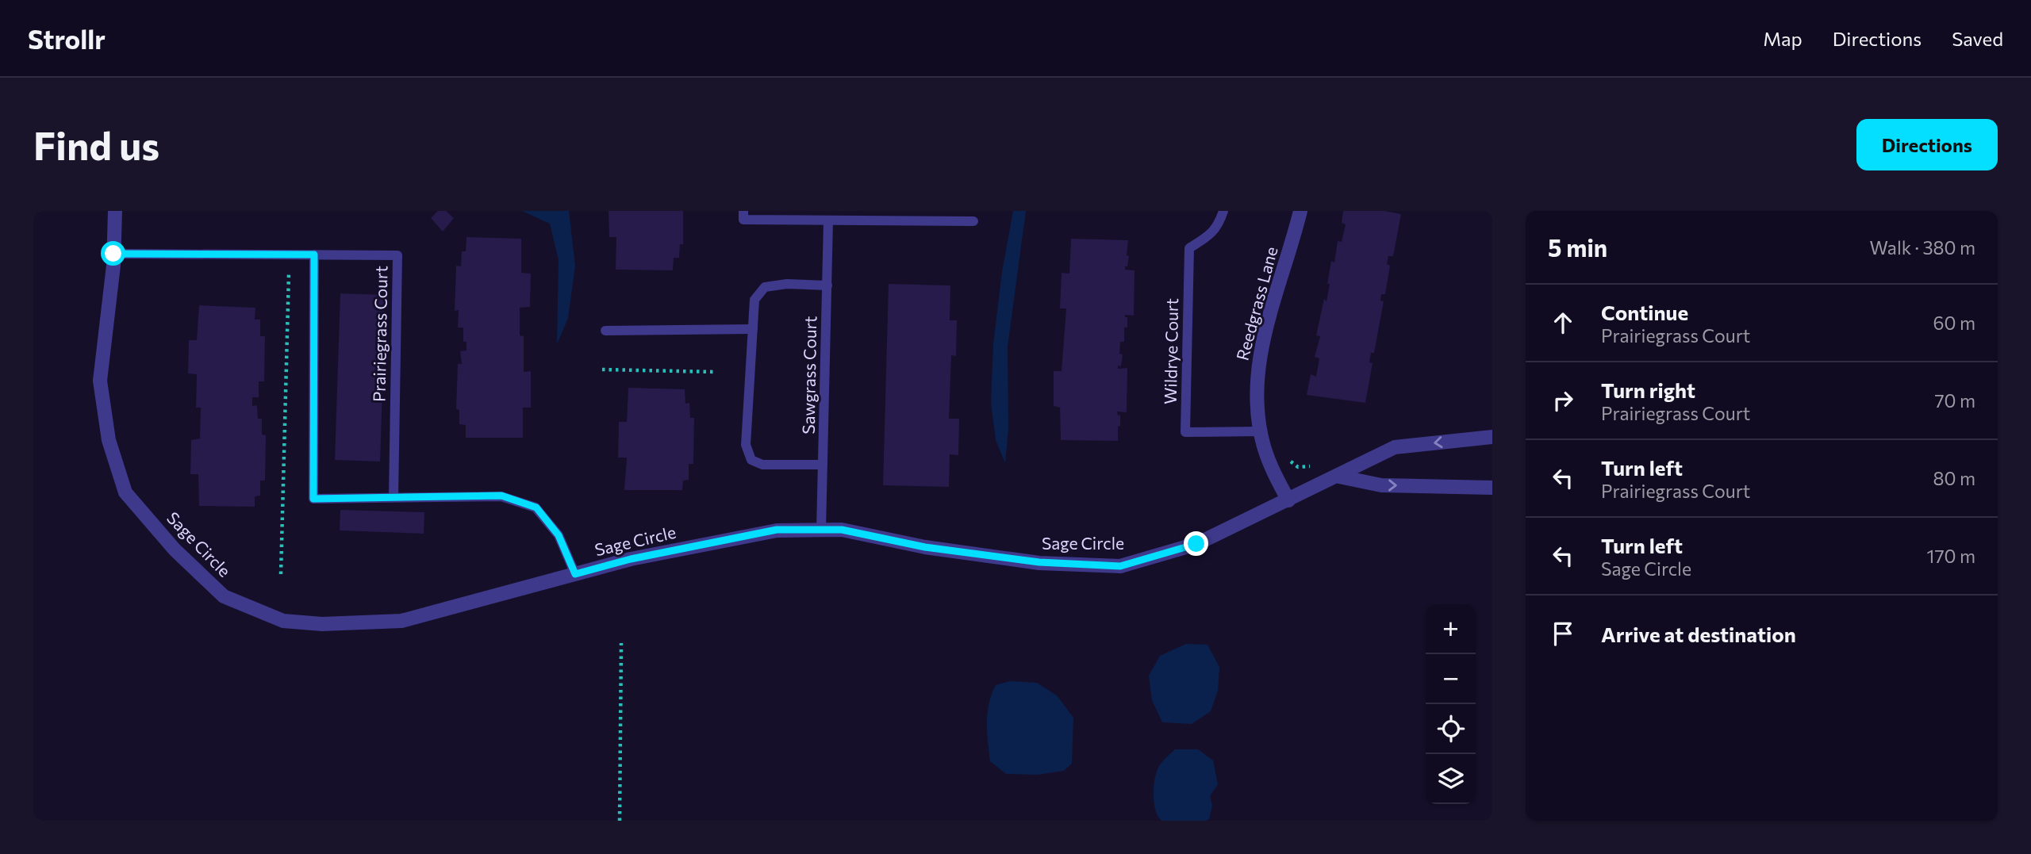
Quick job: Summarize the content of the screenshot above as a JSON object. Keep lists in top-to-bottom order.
{
  "streets": {
    "street": ["Reedgrass Lane", "Sage Circle"],
    "lane": ["Prairiegrass Court", "Wildrye Court", "Sawgrass Court"]
  },
  "crossings": [
    ["Reedgrass Lane", "Wildrye Court"],
    ["Reedgrass Lane", "Sage Circle"],
    ["Prairiegrass Court", "Sage Circle"],
    ["Sawgrass Court", "Sage Circle"]
  ],
  "page": {
    "header": "Strollr",
    "nav": ["Map", "Directions", "Saved"],
    "buttons": "Directions",
    "title": "Find us",
    "heading": ["5 min", "Walk · 380 m"],
    "list": [
      ["Continue", "Prairiegrass Court", "60 m"],
      ["Turn right", "Prairiegrass Court", "70 m"],
      ["Turn left", "Prairiegrass Court", "80 m"],
      ["Turn left", "Sage Circle", "170 m"],
      "Arrive at destination"
    ],
    "map_buttons": ["+", "−"]
  }
}
